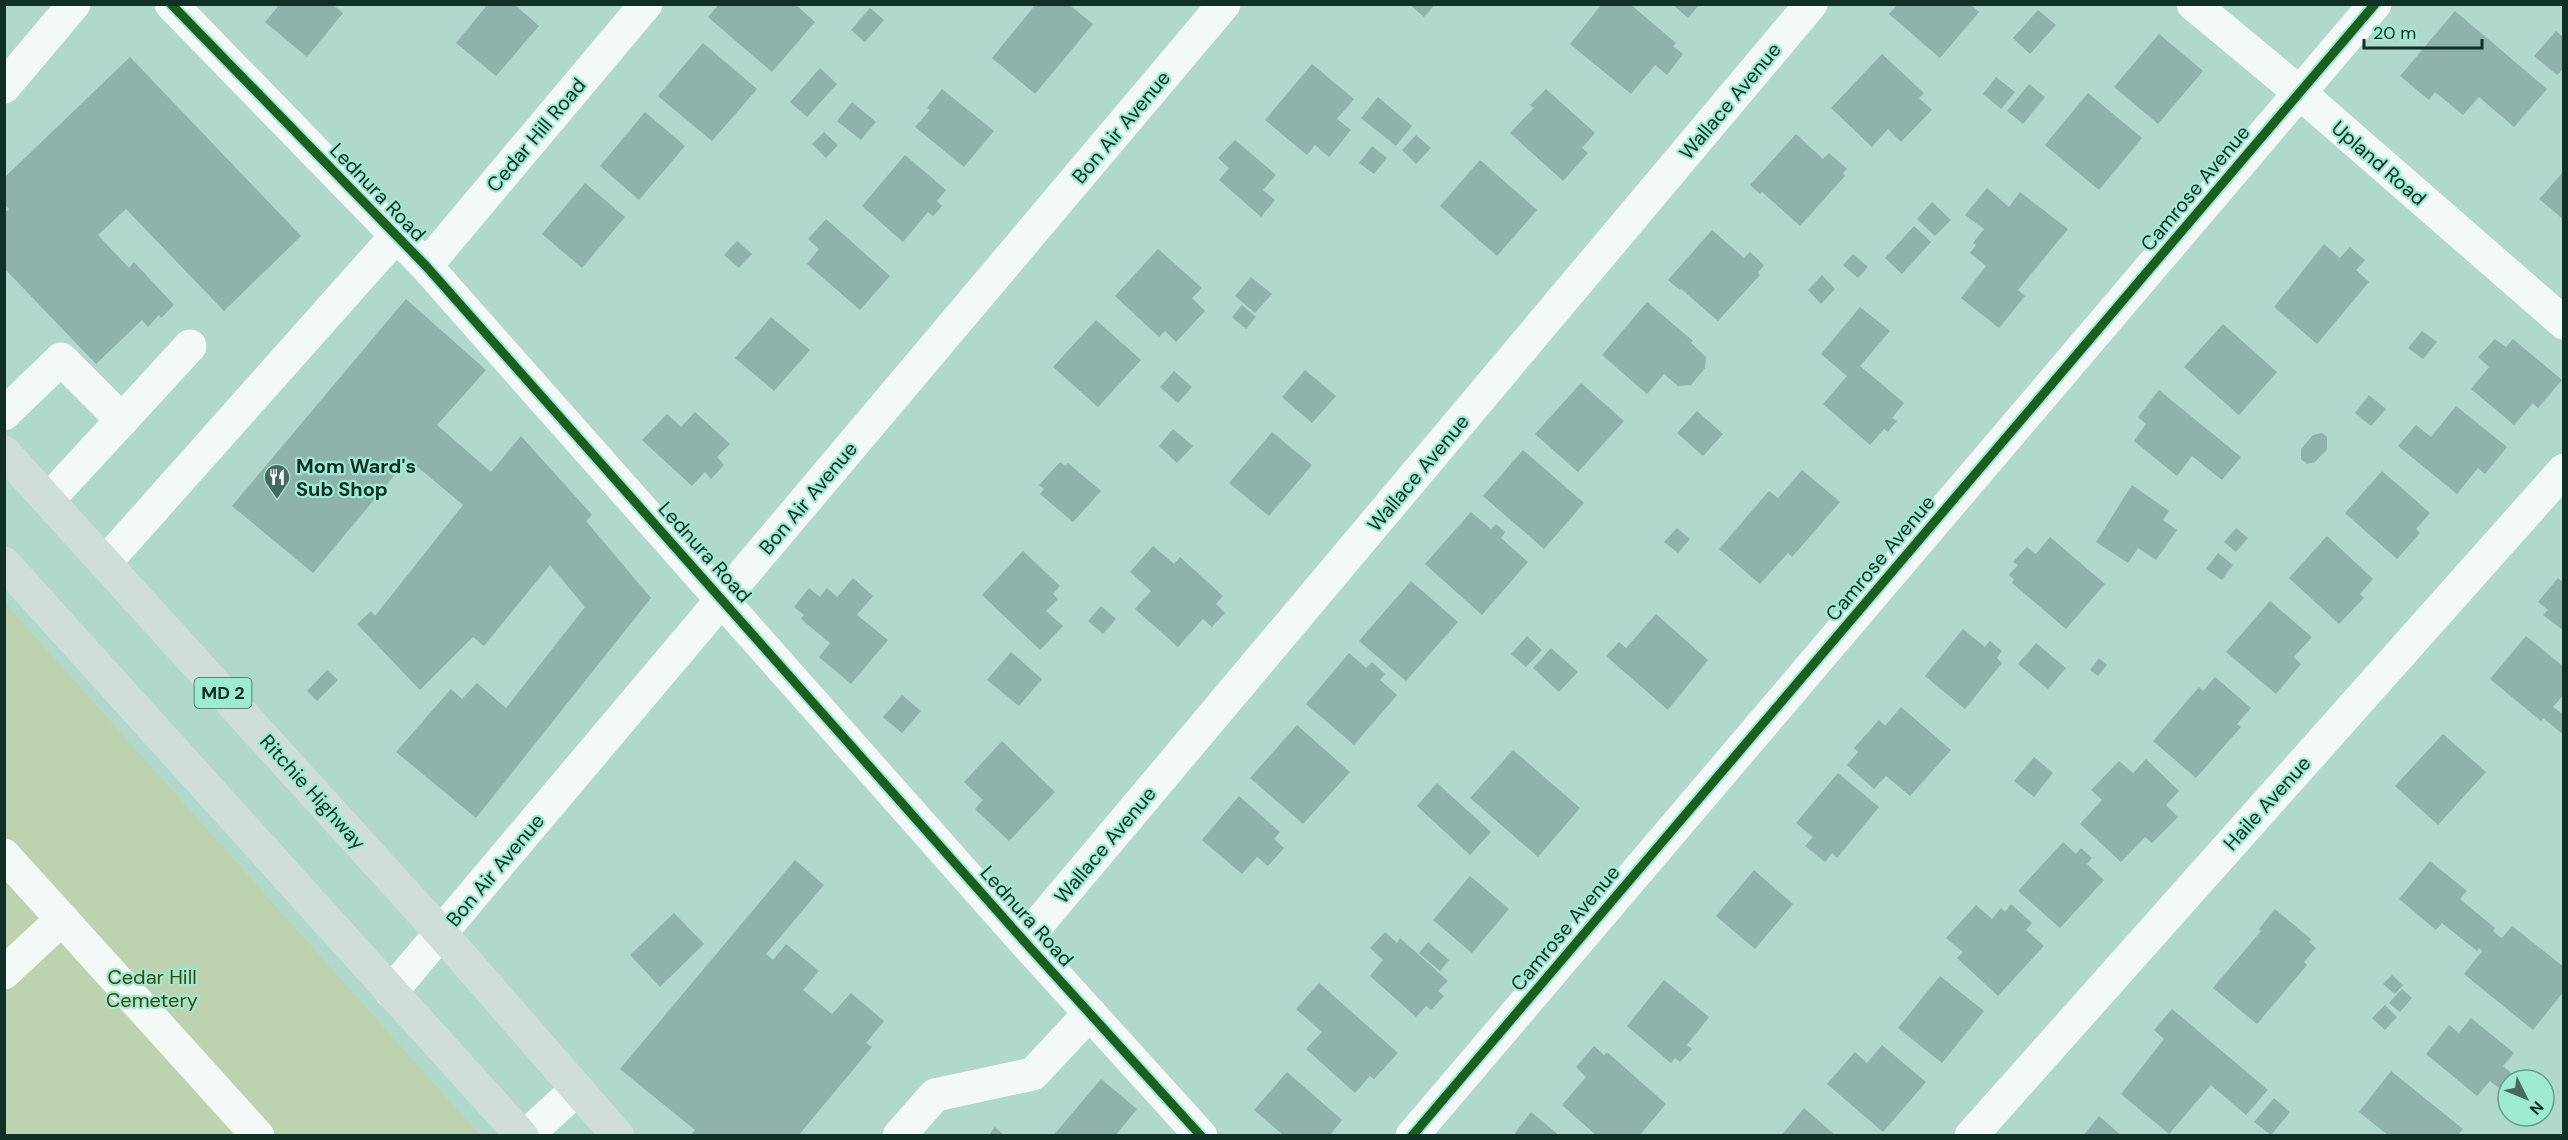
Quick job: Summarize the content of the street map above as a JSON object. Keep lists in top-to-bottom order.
{
  "streets": {
    "main road": ["MD 2", "Ritchie Highway"],
    "street": [
      "Wallace Avenue",
      "Bon Air Avenue",
      "Cedar Hill Road",
      "Upland Road",
      "Camrose Avenue",
      "Lednura Road",
      "Haile Avenue"
    ]
  },
  "crossings": [
    ["Wallace Avenue", "Lednura Road"],
    ["Bon Air Avenue", "Lednura Road"],
    ["Bon Air Avenue", "Ritchie Highway"],
    ["Cedar Hill Road", "Lednura Road"],
    ["Upland Road", "Camrose Avenue"]
  ],
  "parks": ["Cedar Hill Cemetery"],
  "places": {
    "restaurant": ["Mom Ward's Sub Shop"]
  },
  "scale_bar": "20 m",
  "north": "bottom right"
}
